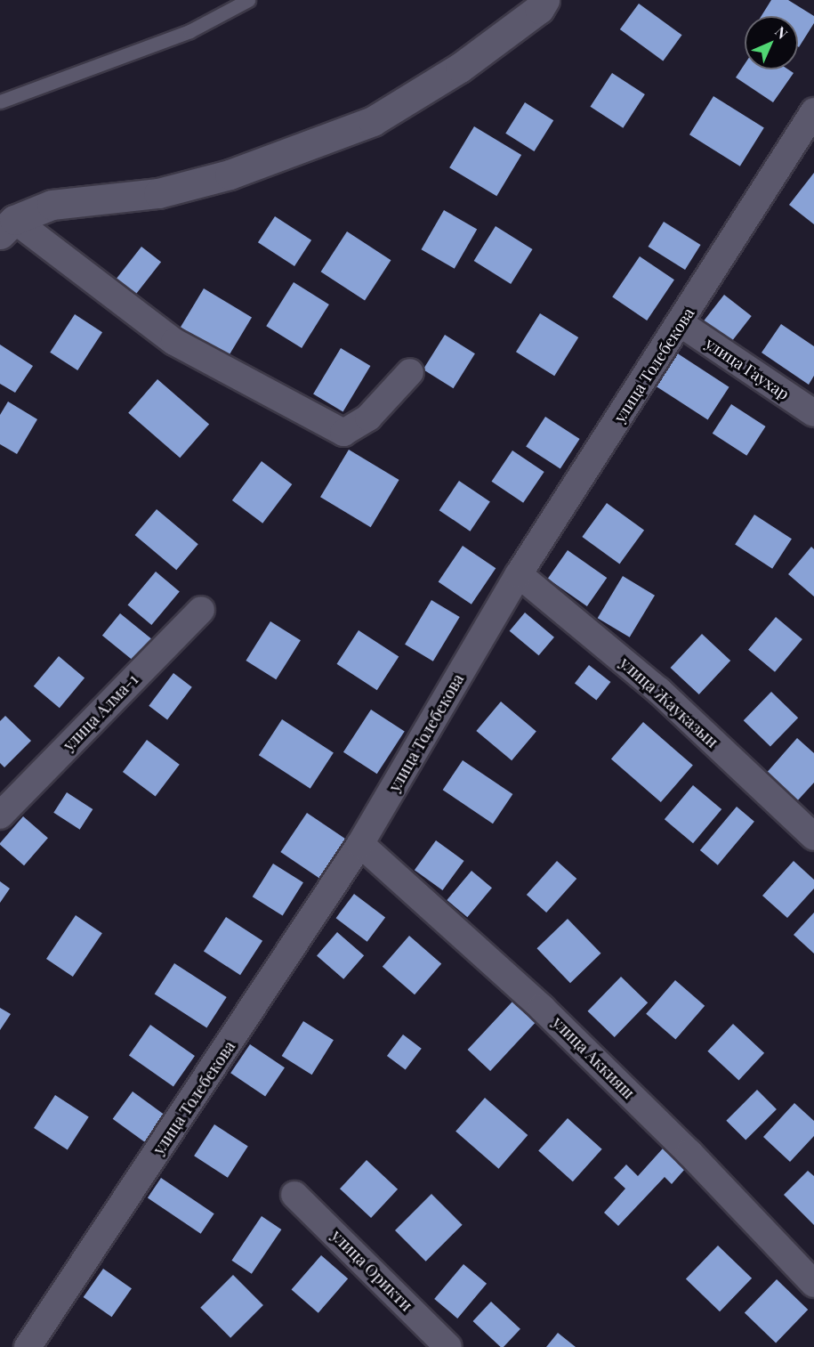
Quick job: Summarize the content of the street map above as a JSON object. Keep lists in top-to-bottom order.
{
  "streets": {
    "street": [
      "улица Толебекова",
      "улица Гаухар",
      "улица Жауказын",
      "улица Алма-1",
      "улица Аккияш",
      "улица Орикти"
    ]
  },
  "crossings": [
    ["улица Толебекова", "улица Гаухар"],
    ["улица Толебекова", "улица Жауказын"],
    ["улица Толебекова", "улица Аккияш"]
  ],
  "north": "top right"
}
